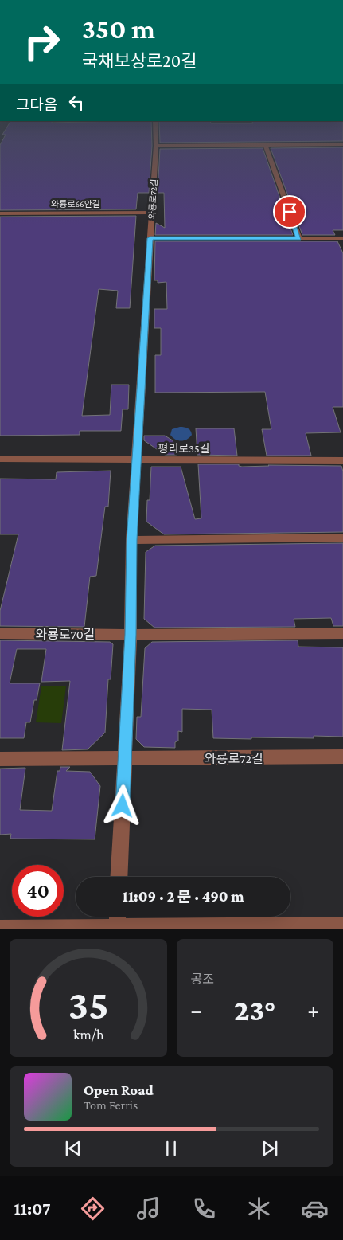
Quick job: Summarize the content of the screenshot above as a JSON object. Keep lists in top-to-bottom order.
{
  "streets": {
    "street": [
      "와룡로72길",
      "와룡로66안길",
      "평리로35길",
      "와룡로70길"
    ]
  },
  "crossings": [
    ["와룡로72길", "와룡로66안길"],
    ["와룡로72길", "평리로35길"],
    ["와룡로72길", "와룡로70길"]
  ],
  "page": {
    "turn": ["350 m", "국채보상로20길"],
    "then": "그다음",
    "limit": "40",
    "trip": "11:09 · 2 분 · 490 m",
    "tile": "공조",
    "heat": ["−", "23°", "+"],
    "song": ["Open Road", "Tom Ferris"],
    "tabs": "11:07",
    "gauge": ["35", "km/h"]
  }
}
